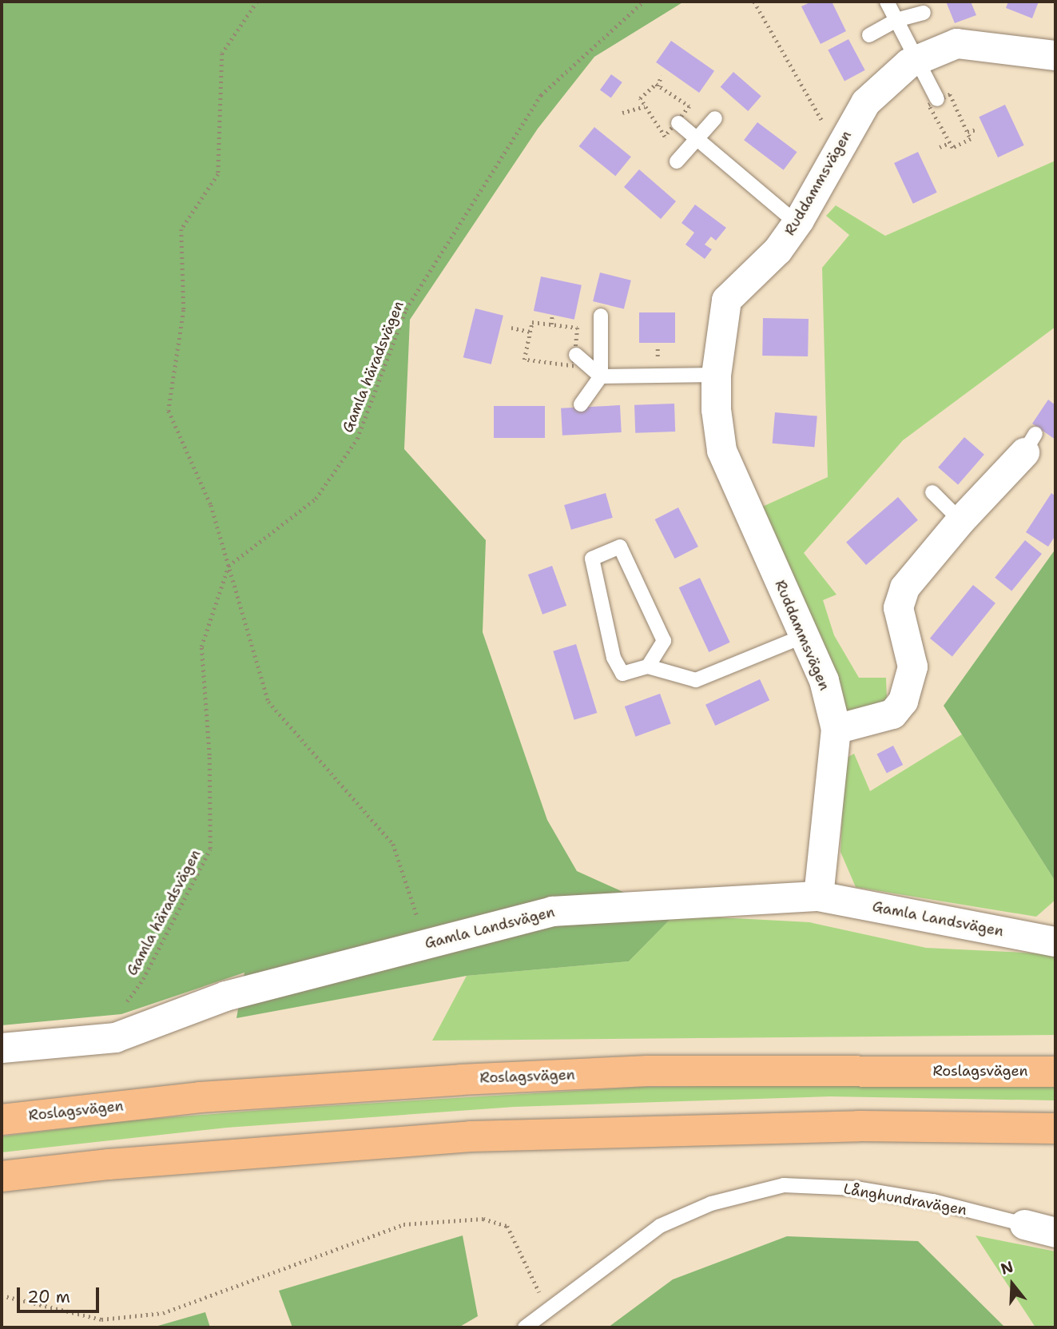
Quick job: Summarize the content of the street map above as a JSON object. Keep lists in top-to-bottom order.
{
  "streets": {
    "main road": ["Roslagsvägen"],
    "street": ["Ruddammsvägen", "Gamla Landsvägen", "Långhundravägen"],
    "path": ["Gamla häradsvägen"]
  },
  "crossings": [
    ["Ruddammsvägen", "Gamla Landsvägen"],
    ["Gamla häradsvägen", "Gamla Landsvägen"]
  ],
  "scale_bar": "20 m",
  "north": "top"
}
